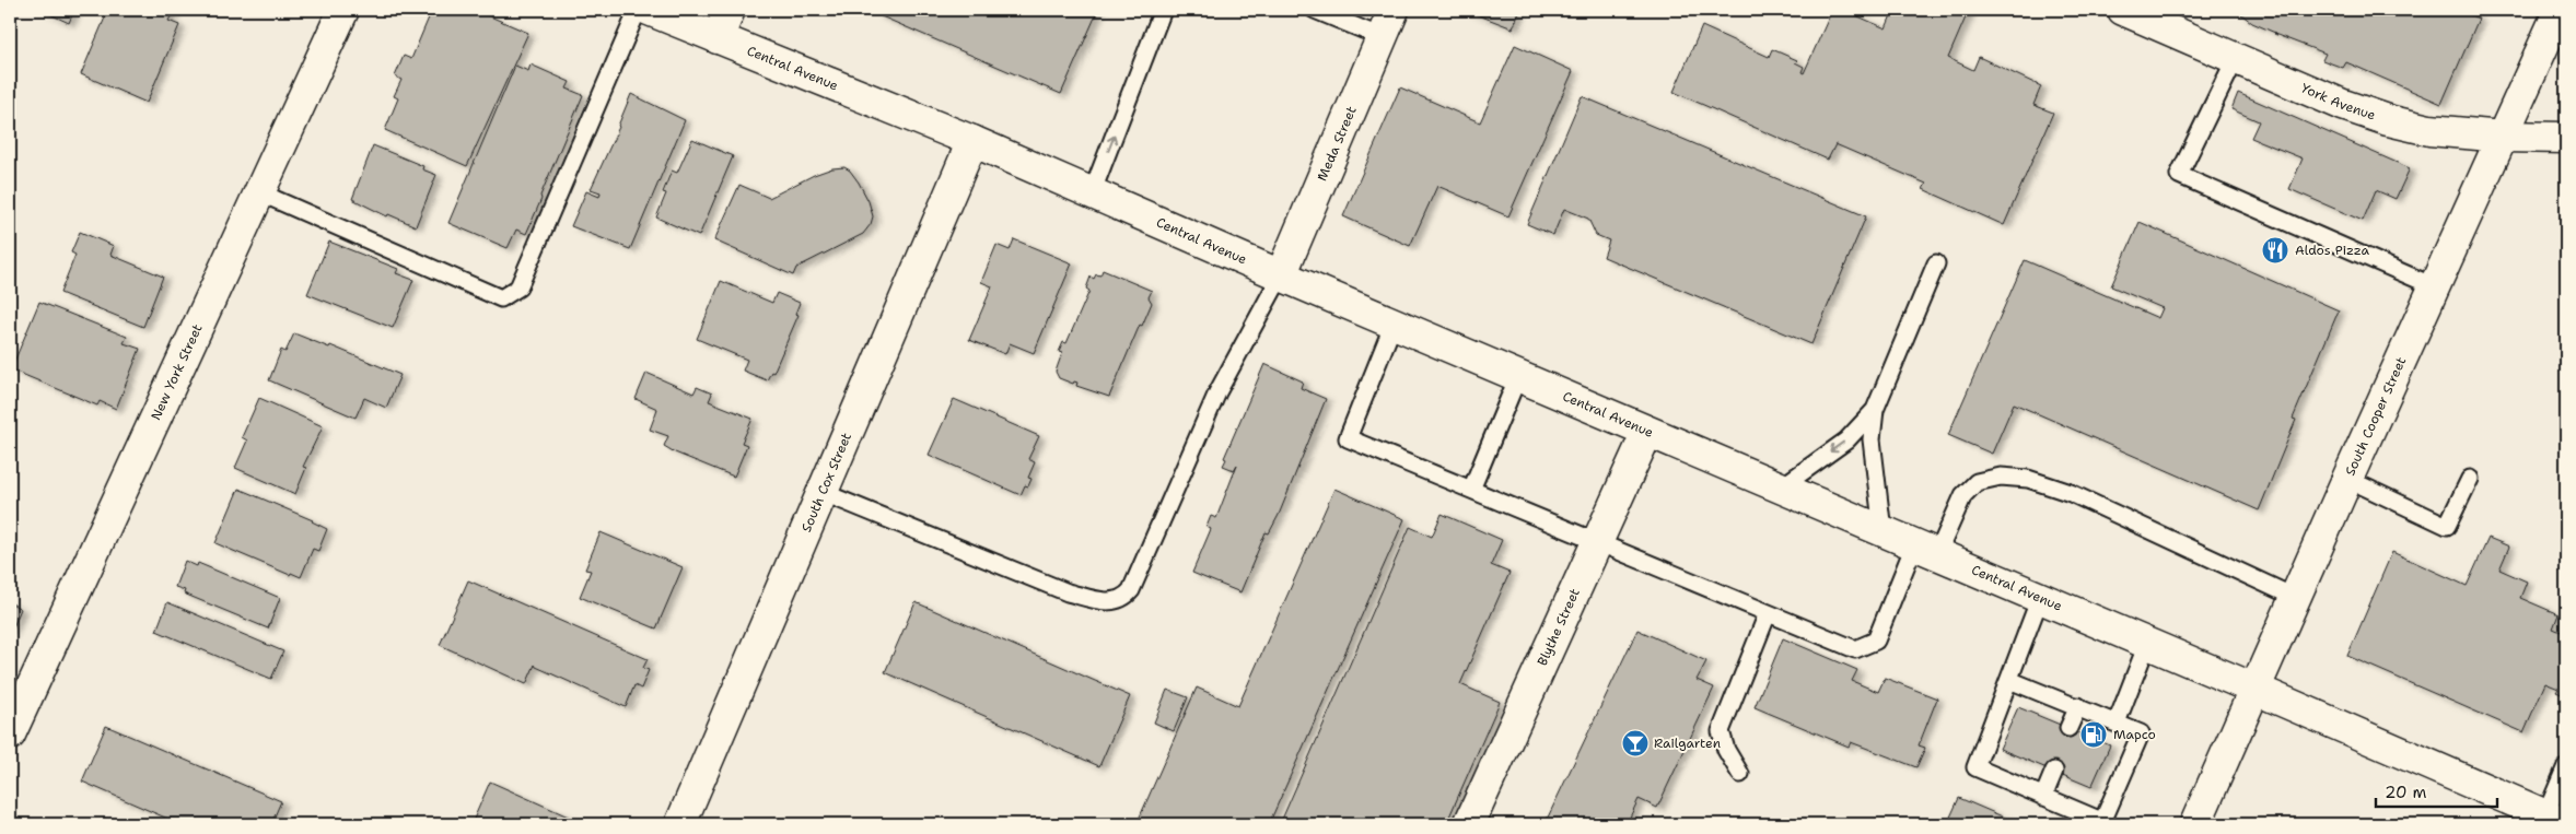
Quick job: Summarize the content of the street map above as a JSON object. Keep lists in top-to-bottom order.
{
  "streets": {
    "main road": [
      "Central Avenue",
      "York Avenue",
      "Meda Street",
      "New York Street",
      "South Cooper Street",
      "South Cox Street",
      "Blythe Street"
    ]
  },
  "crossings": [
    ["Central Avenue", "Meda Street"],
    ["Central Avenue", "South Cooper Street"],
    ["Central Avenue", "South Cox Street"],
    ["Central Avenue", "Blythe Street"],
    ["York Avenue", "South Cooper Street"]
  ],
  "places": {
    "restaurant": ["Aldos Pizza"],
    "fuel station": ["Mapco"],
    "bar": ["Railgarten"]
  },
  "scale_bar": "20 m"
}
